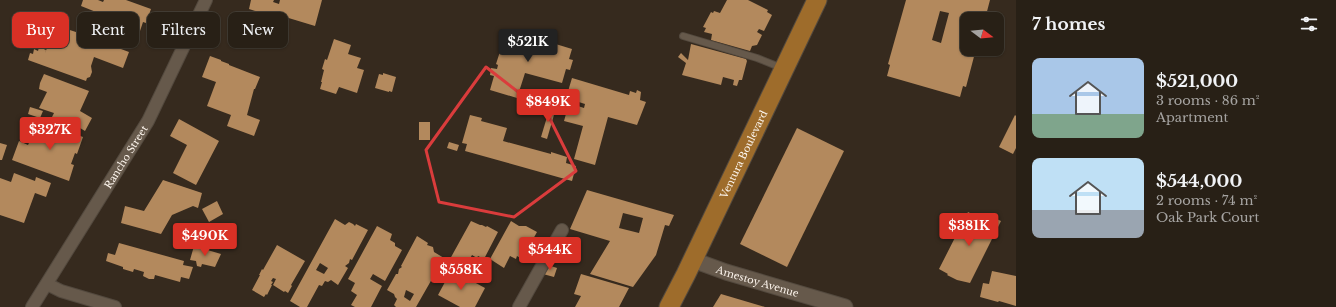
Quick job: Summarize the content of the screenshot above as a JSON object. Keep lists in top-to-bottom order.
{
  "streets": {
    "main road": ["Ventura Boulevard"],
    "street": ["Rancho Street", "Amestoy Avenue"]
  },
  "crossings": [
    ["Ventura Boulevard", "Amestoy Avenue"]
  ],
  "north": "right",
  "page": {
    "heading": "7 homes",
    "chip": [
      "Buy",
      "Rent",
      "Filters",
      "New"
    ],
    "price": [
      "$521K",
      "$849K",
      "$327K",
      "$381K",
      "$490K",
      "$544K",
      "$558K"
    ],
    "list": [
      {
        "name": "$521,000",
        "note": "3 rooms · 86 m² · Apartment"
      },
      {
        "name": "$544,000",
        "note": "2 rooms · 74 m² · Oak Park Court"
      }
    ]
  }
}
